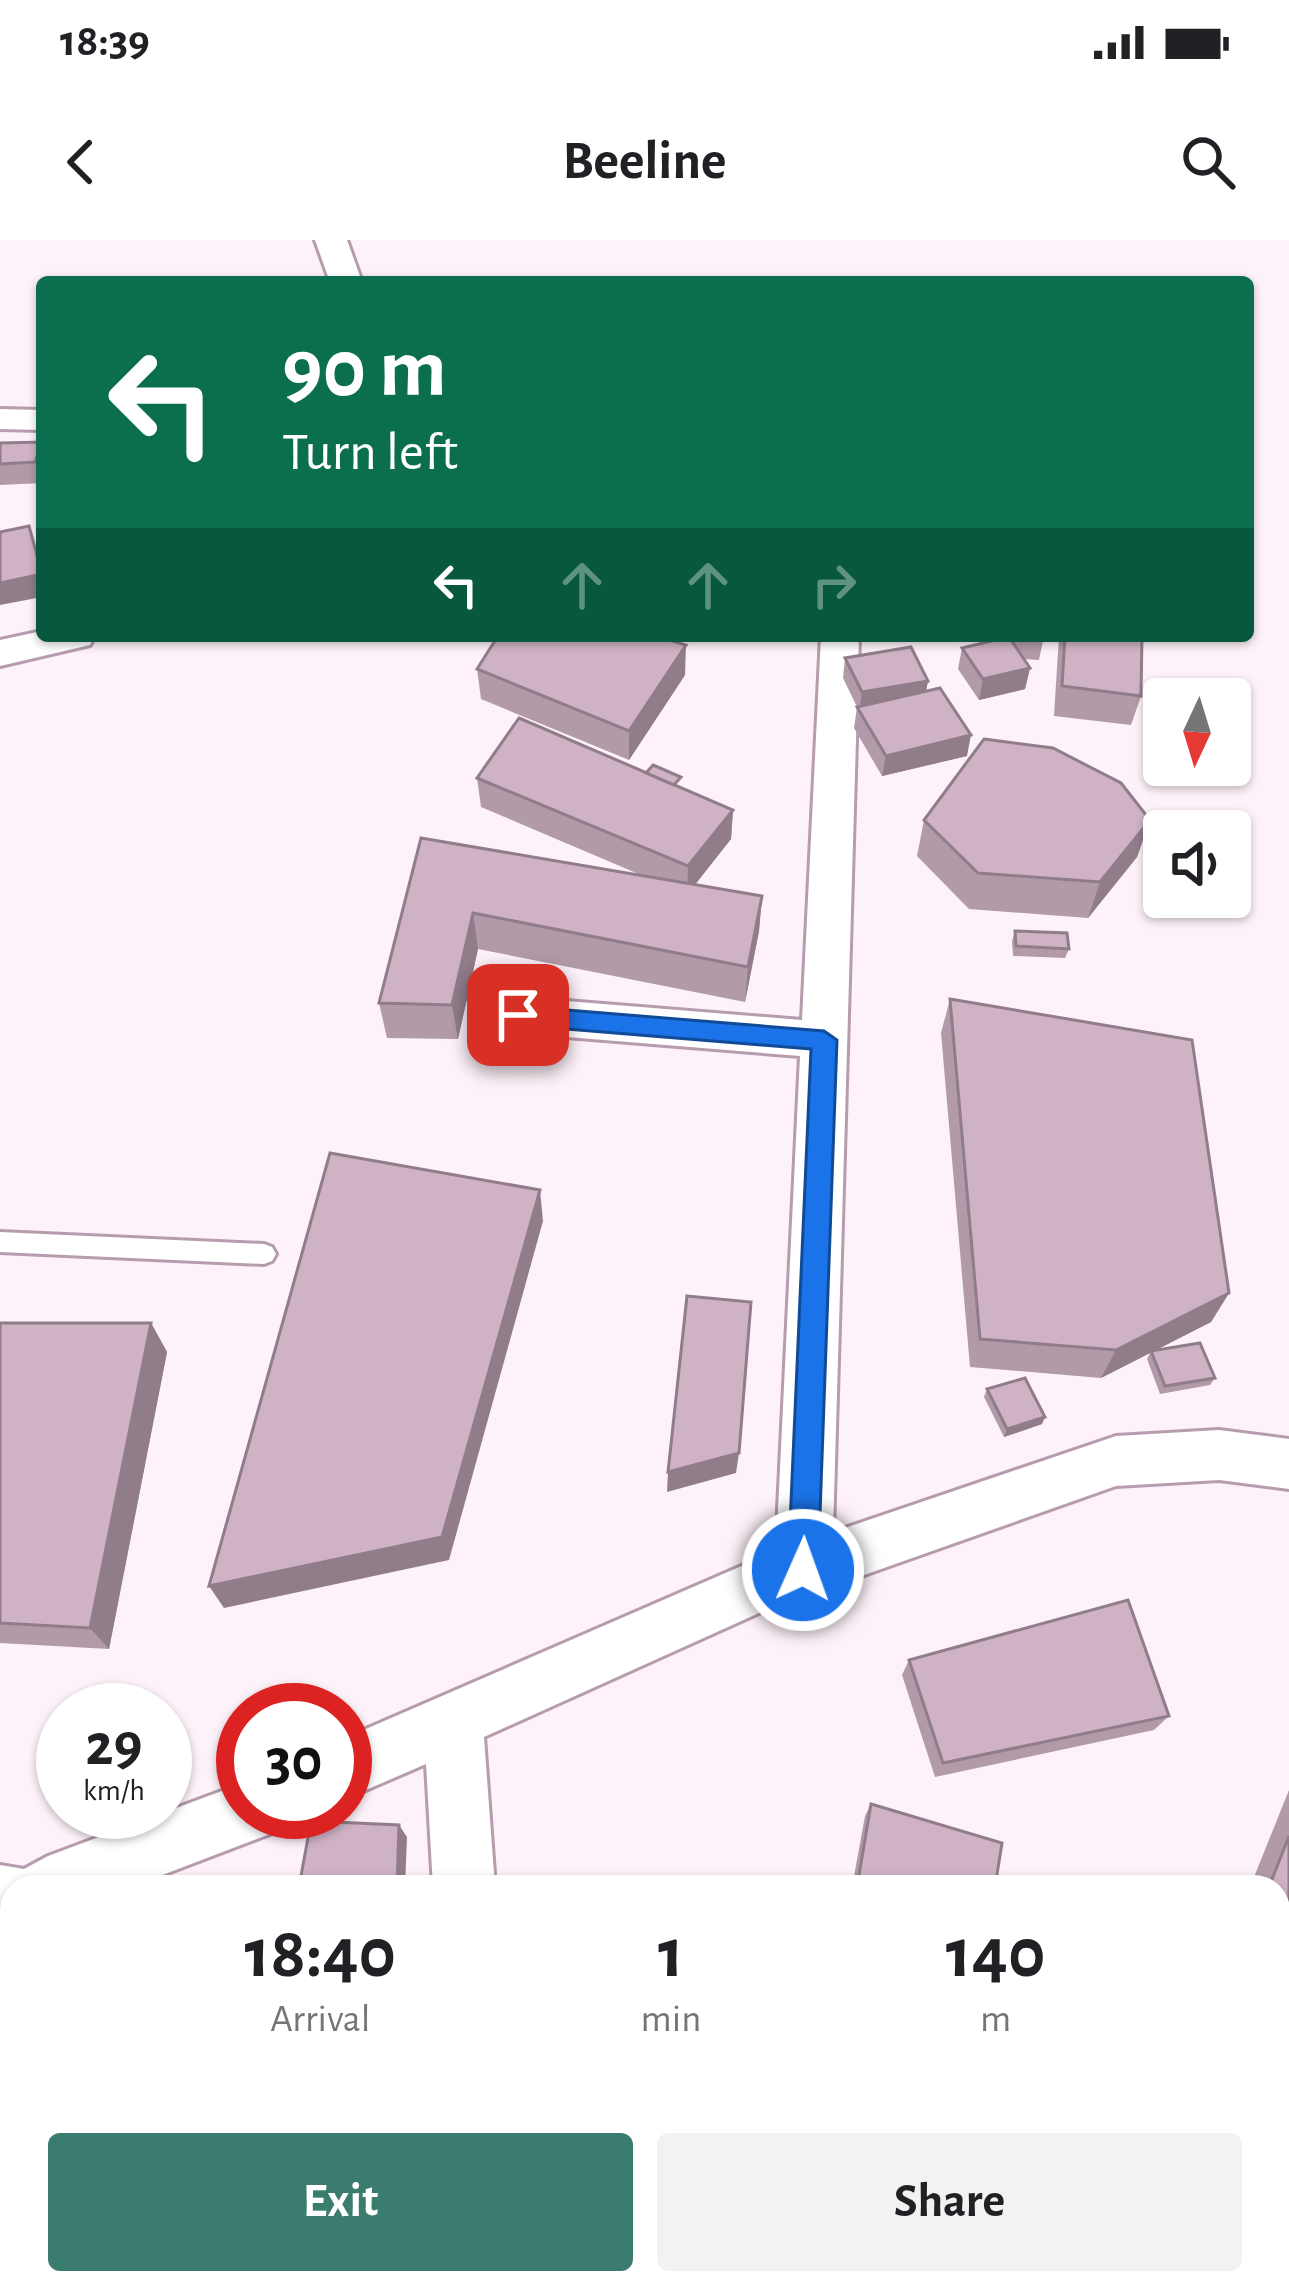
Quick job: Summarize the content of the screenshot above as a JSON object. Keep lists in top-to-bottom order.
{
  "north": "bottom",
  "page": {
    "status": "18:39",
    "header": "Beeline",
    "turn": ["90 m", "Turn left"],
    "speed": "29 km/h",
    "limit": "30",
    "eta": [
      "18:40",
      "Arrival",
      "1",
      "min",
      "140",
      "m"
    ],
    "buttons": ["Exit", "Share"]
  }
}
